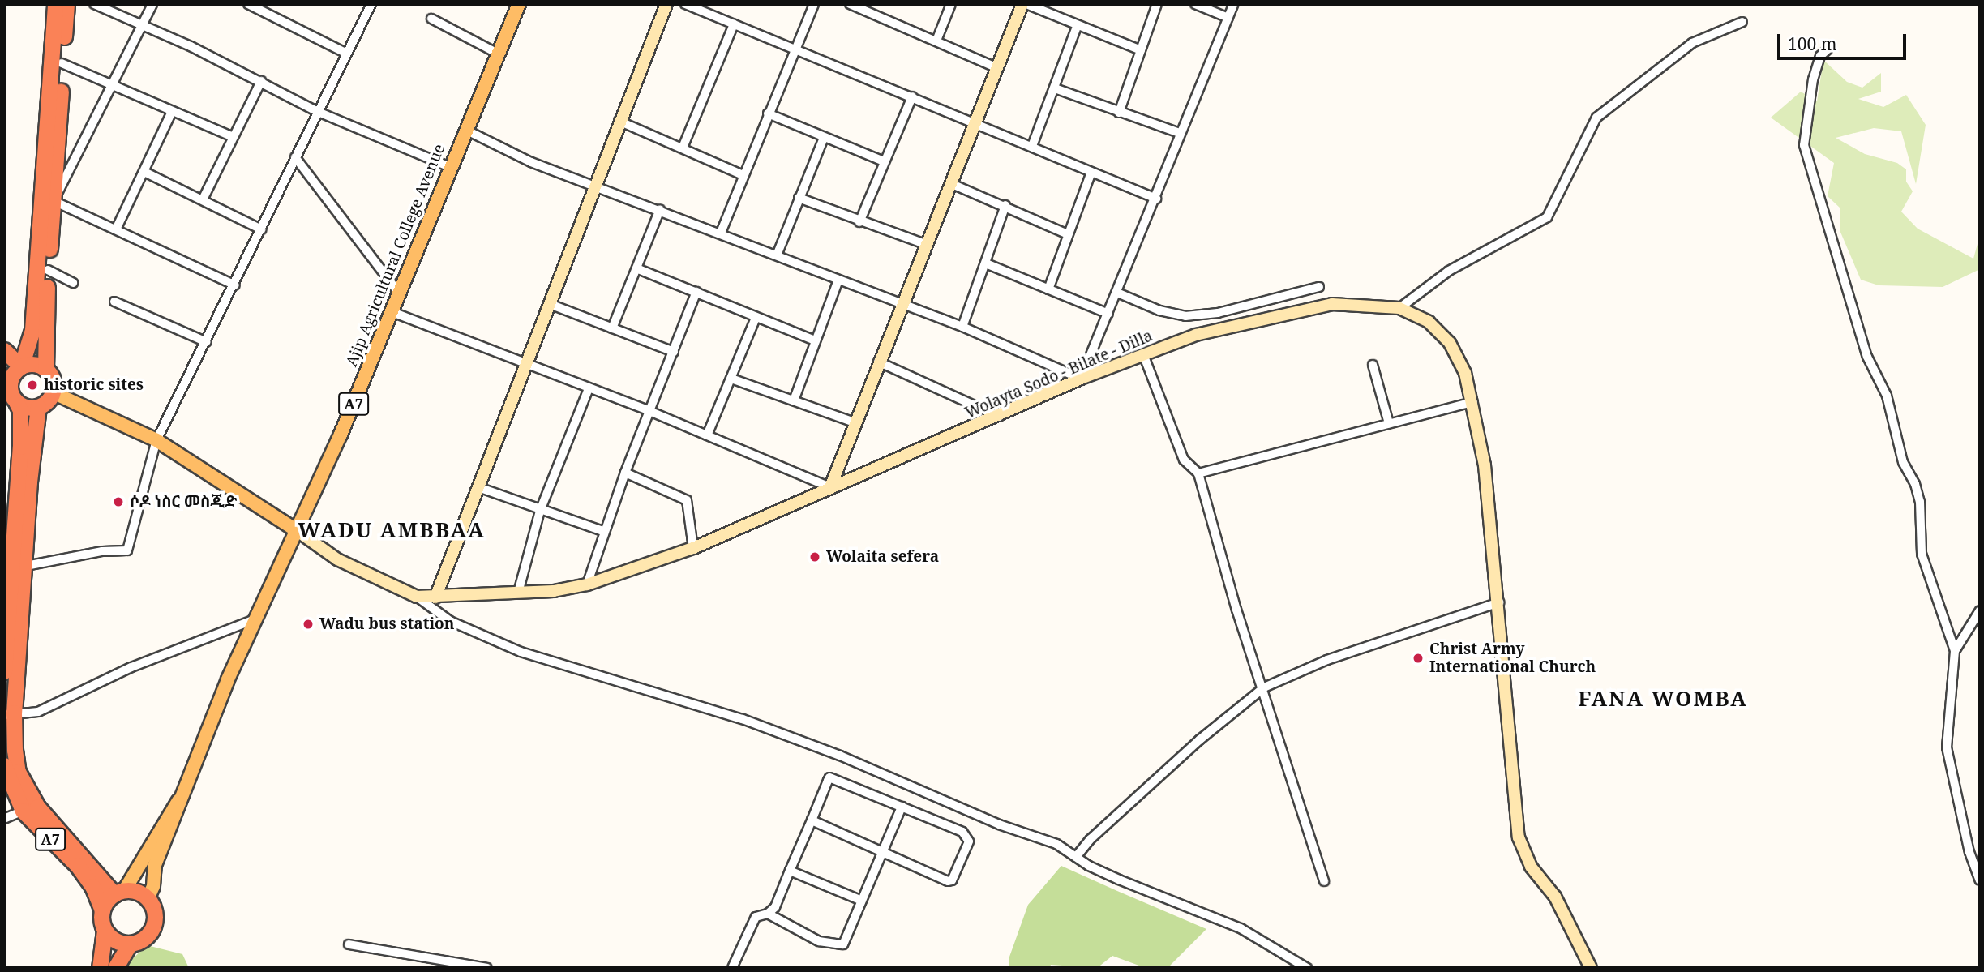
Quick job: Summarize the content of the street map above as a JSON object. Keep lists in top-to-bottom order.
{
  "streets": {
    "highway": ["A7"],
    "main road": ["Ajip Agricultural College Avenue", "Wolayta Sodo - Bilate - Dilla"]
  },
  "crossings": [
    ["Ajip Agricultural College Avenue", "Wolayta Sodo - Bilate - Dilla"],
    ["Ajip Agricultural College Avenue", "A7"]
  ],
  "districts": ["WADU AMBBAA", "FANA WOMBA"],
  "places": [
    "historic sites",
    "ሶዶ ነስር መስጂድ",
    "Wolaita sefera",
    "Wadu bus station",
    "Christ Army International Church"
  ],
  "scale_bar": "100 m"
}
